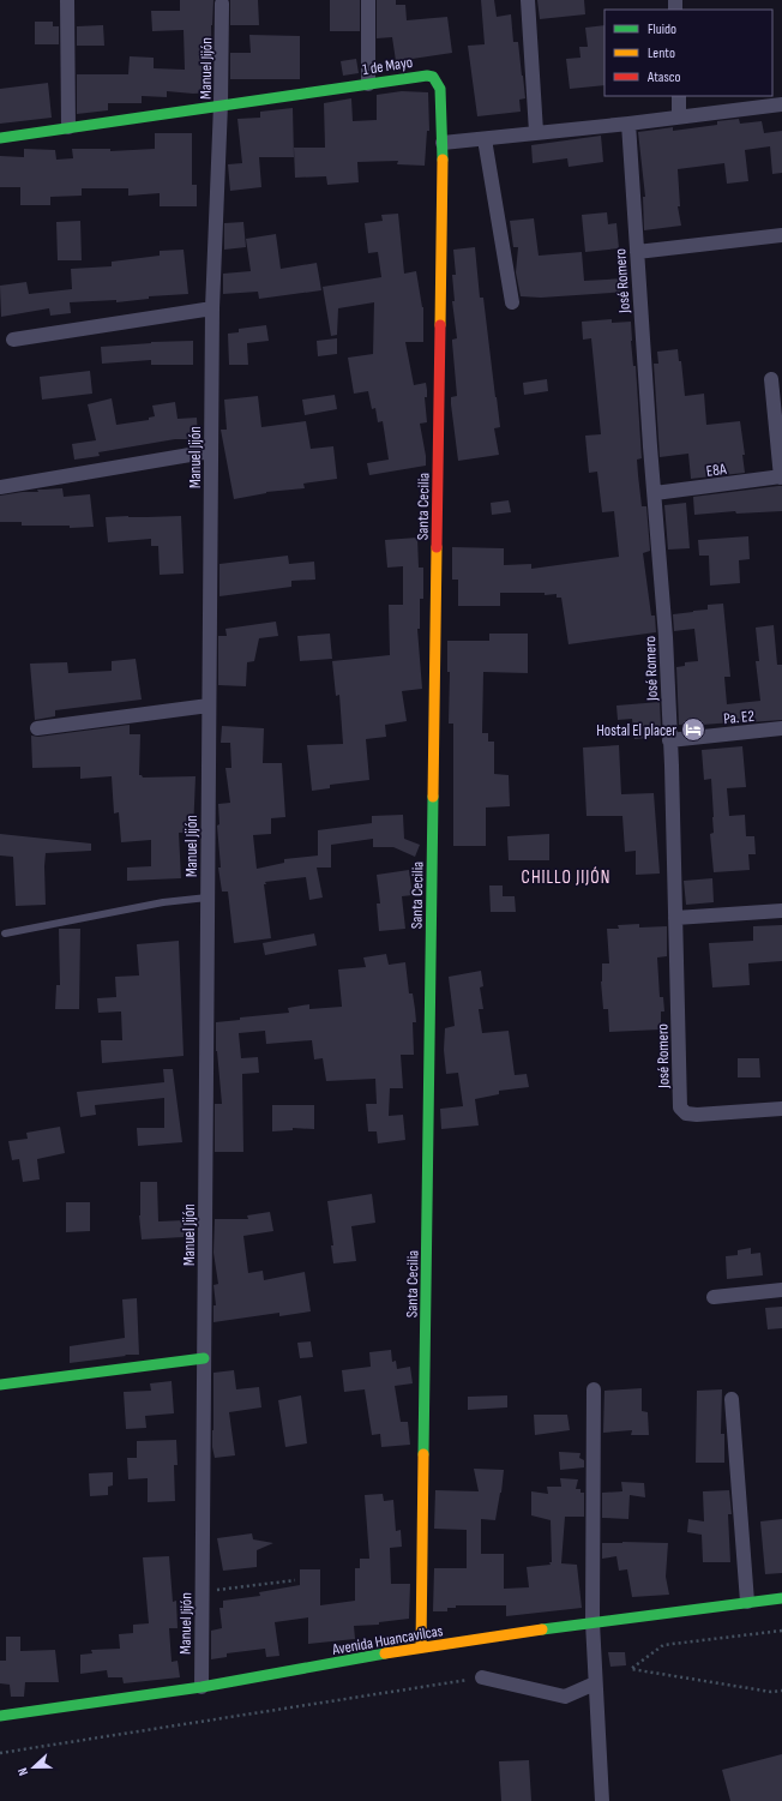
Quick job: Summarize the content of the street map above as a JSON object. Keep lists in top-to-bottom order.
{
  "streets": {
    "street": [
      "1 de Mayo",
      "Manuel Jijón",
      "José Romero",
      "E8A",
      "Santa Cecilia",
      "Pa. E2",
      "Avenida Huancavilcas"
    ]
  },
  "crossings": [
    ["1 de Mayo", "Manuel Jijón"],
    ["1 de Mayo", "Santa Cecilia"],
    ["Manuel Jijón", "Avenida Huancavilcas"],
    ["José Romero", "E8A"],
    ["José Romero", "Pa. E2"],
    ["Santa Cecilia", "Avenida Huancavilcas"]
  ],
  "districts": ["CHILLO JIJÓN"],
  "places": {
    "hotel": ["Hostal El placer"]
  },
  "legend": ["Fluido", "Lento", "Atasco"],
  "north": "left"
}
